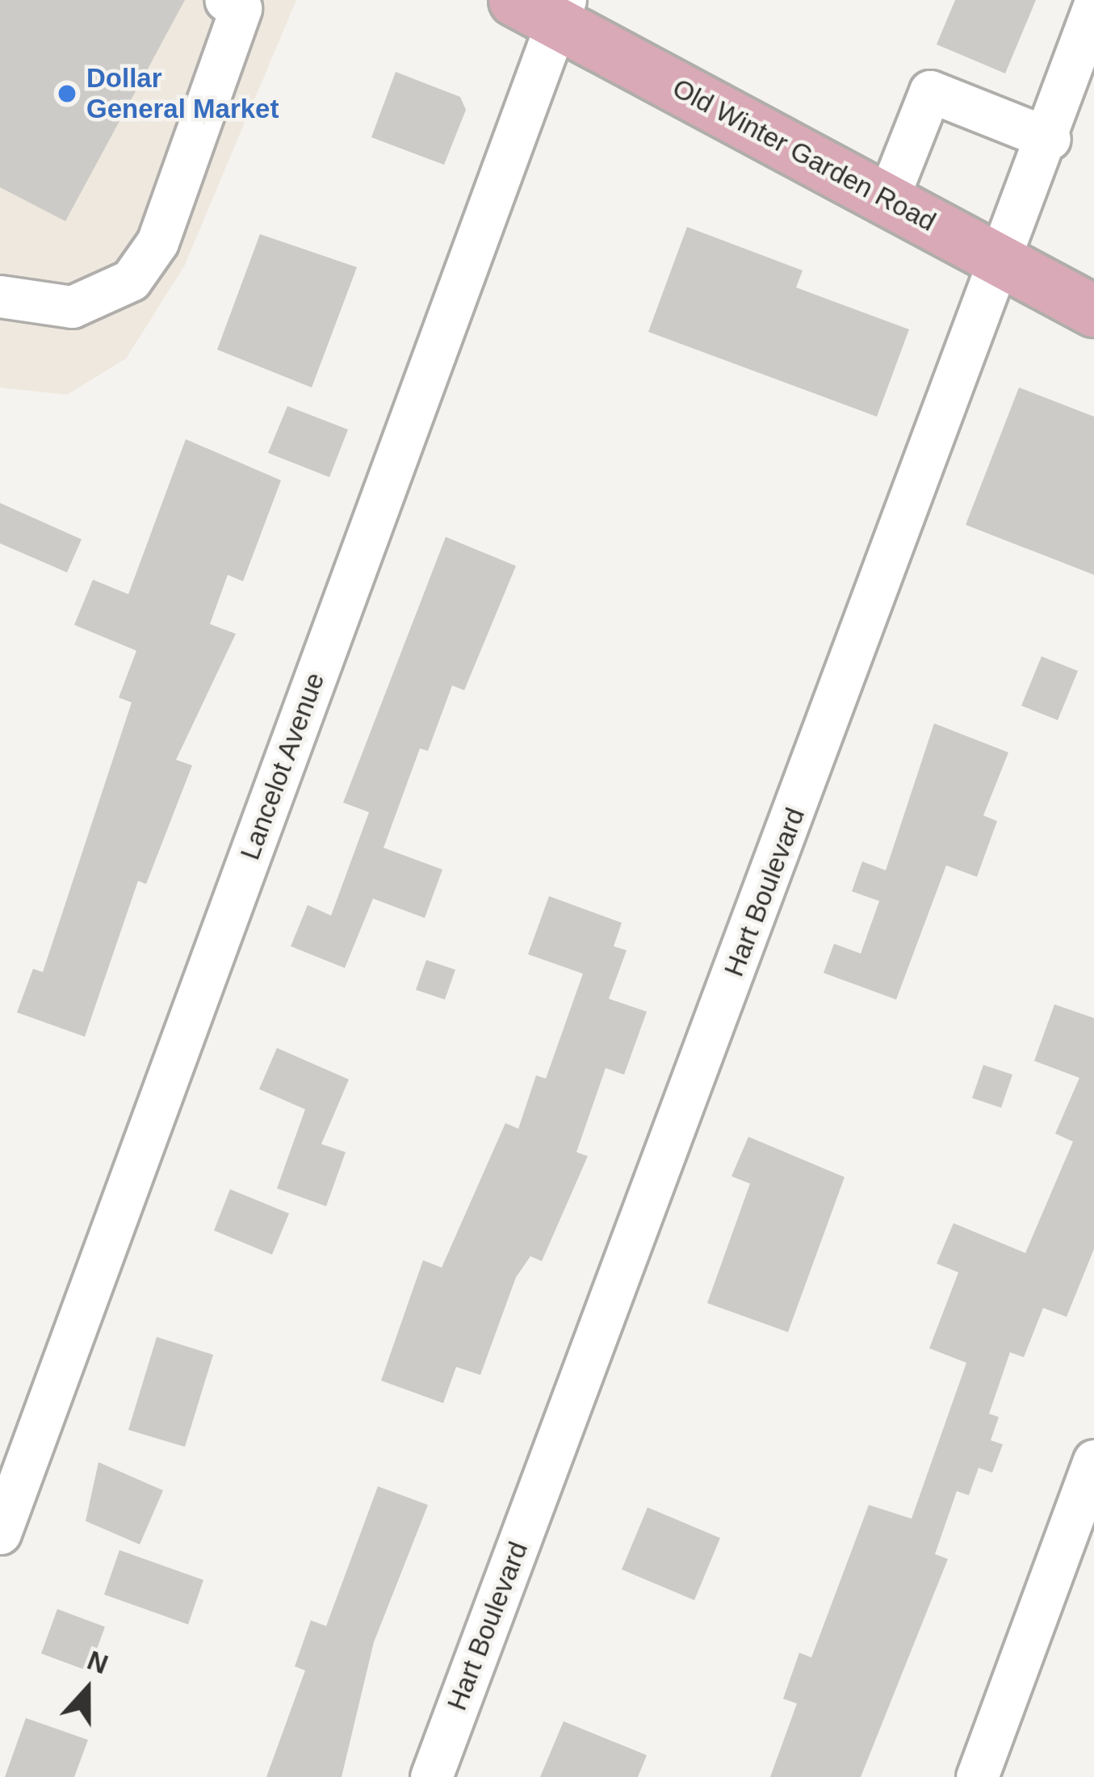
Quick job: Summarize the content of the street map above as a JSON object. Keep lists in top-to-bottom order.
{
  "streets": {
    "main road": ["Old Winter Garden Road"],
    "street": ["Lancelot Avenue", "Hart Boulevard"]
  },
  "crossings": [
    ["Old Winter Garden Road", "Lancelot Avenue"],
    ["Old Winter Garden Road", "Hart Boulevard"]
  ],
  "places": ["Dollar General Market"],
  "north": "top"
}
